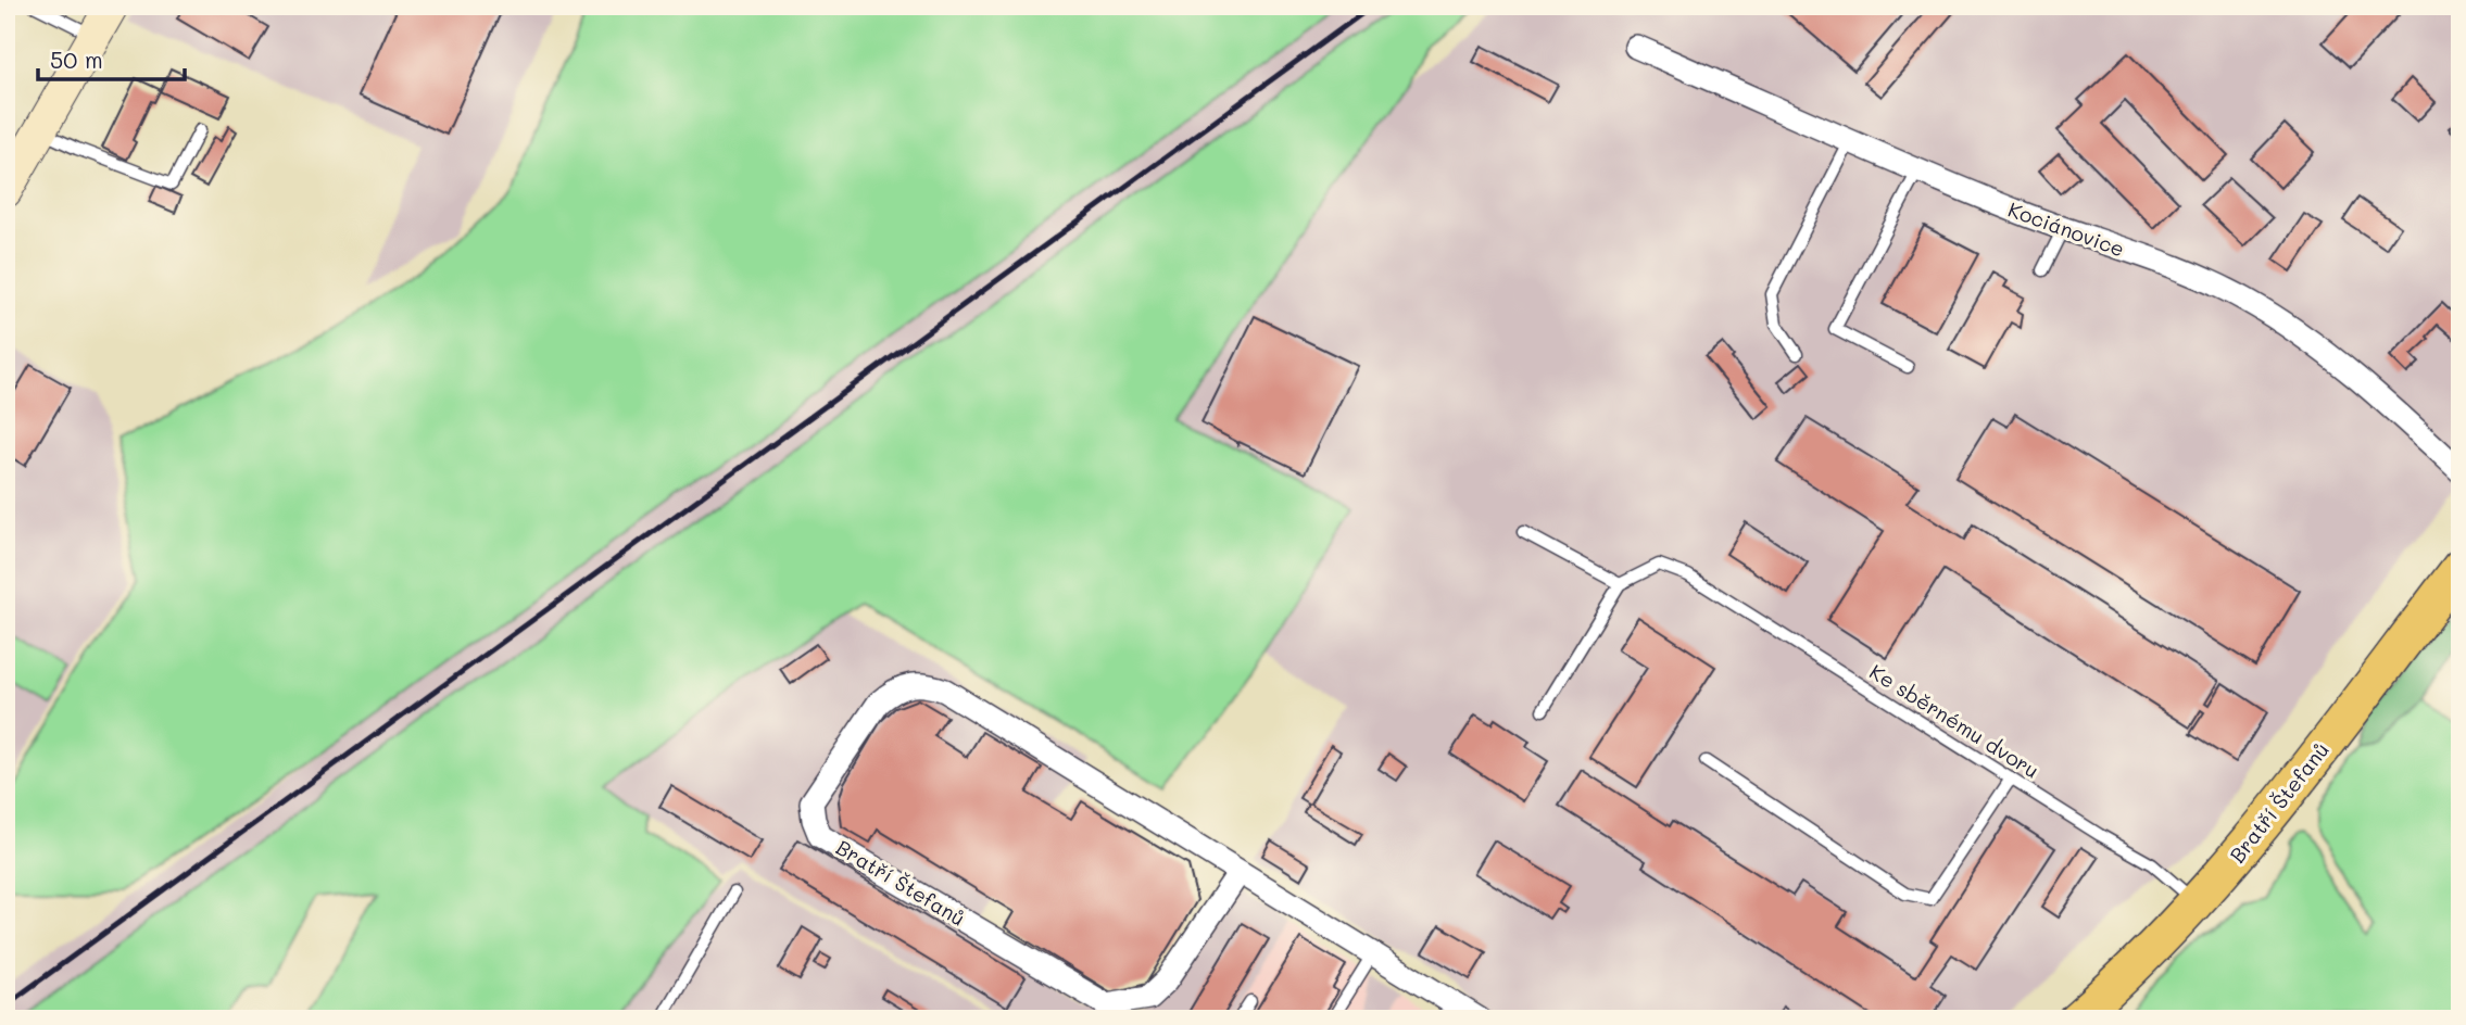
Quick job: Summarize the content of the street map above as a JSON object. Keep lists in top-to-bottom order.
{
  "streets": {
    "main road": ["Bratří Štefanů"],
    "street": ["Kociánovice"],
    "lane": ["Ke sběrnému dvoru"]
  },
  "crossings": [
    ["Ke sběrnému dvoru", "Bratří Štefanů"]
  ],
  "scale_bar": "50 m"
}
